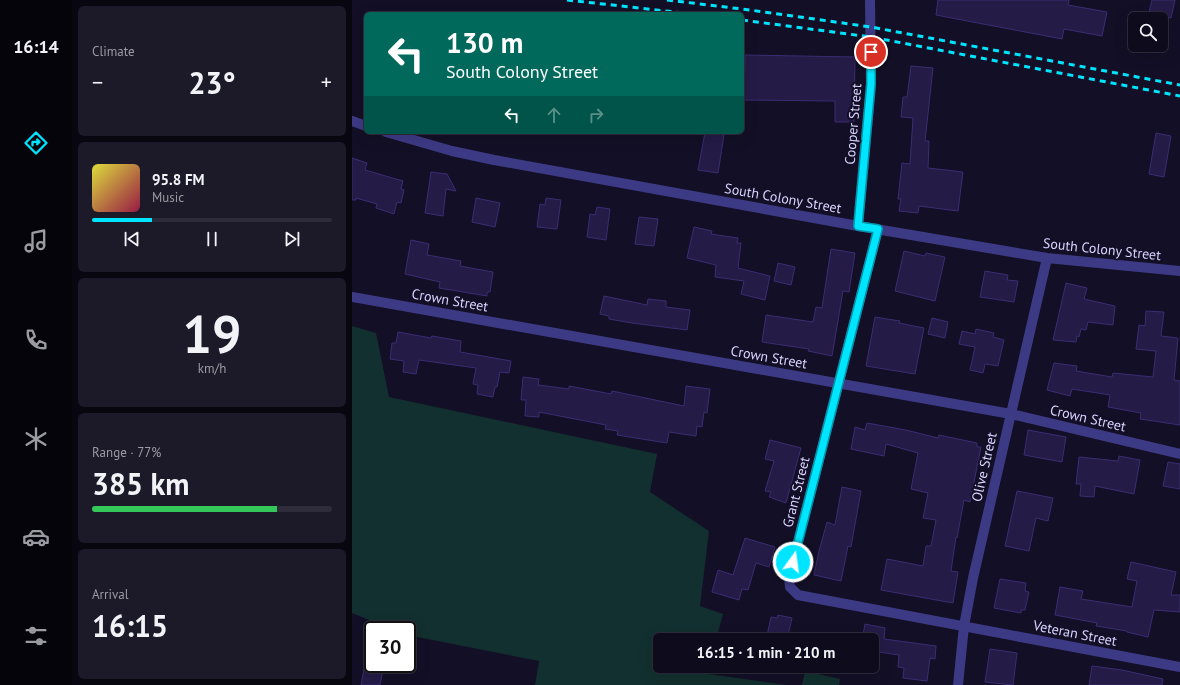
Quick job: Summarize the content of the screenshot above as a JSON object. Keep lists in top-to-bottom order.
{
  "streets": {
    "street": [
      "Cooper Street",
      "South Colony Street",
      "Crown Street",
      "Olive Street",
      "Grant Street",
      "Veteran Street"
    ]
  },
  "crossings": [
    ["Cooper Street", "South Colony Street"],
    ["South Colony Street", "Olive Street"],
    ["South Colony Street", "Grant Street"],
    ["Crown Street", "Olive Street"],
    ["Crown Street", "Grant Street"],
    ["Olive Street", "Grant Street"],
    ["Olive Street", "Veteran Street"],
    ["Grant Street", "Veteran Street"]
  ],
  "page": {
    "tabs": "16:14",
    "tile": [
      "Climate",
      ["19", "km/h"],
      ["Range · 77%", "385 km"],
      ["Arrival", "16:15"]
    ],
    "turn": ["130 m", "South Colony Street"],
    "heat": ["−", "23°", "+"],
    "song": ["95.8 FM", "Music"],
    "limit": "30",
    "trip": "16:15 · 1 min · 210 m"
  }
}
